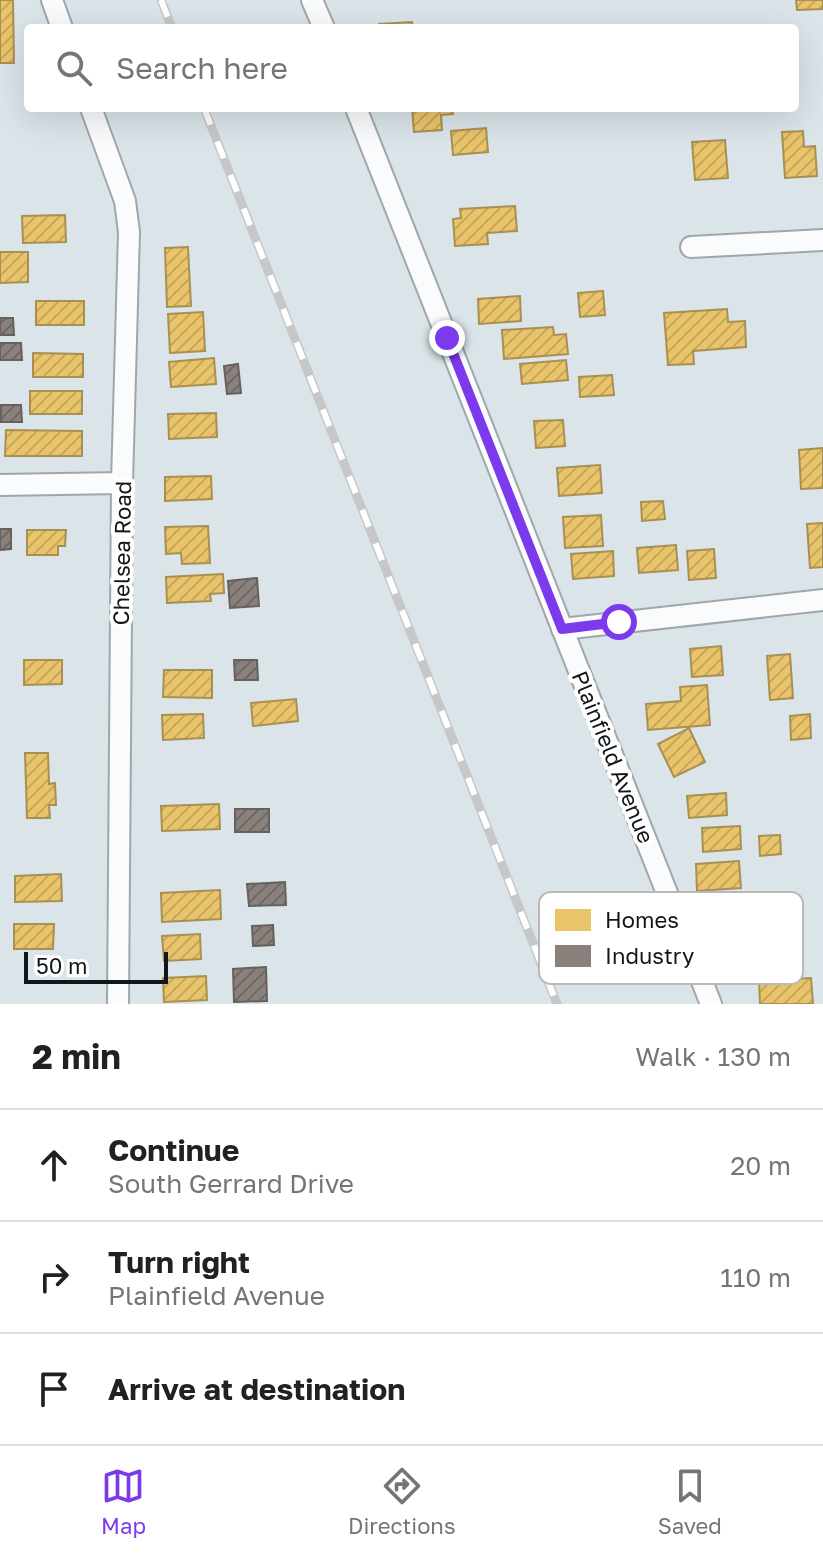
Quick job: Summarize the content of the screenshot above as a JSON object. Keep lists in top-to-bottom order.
{
  "streets": {
    "street": ["Chelsea Road", "Plainfield Avenue"]
  },
  "legend": ["Homes", "Industry"],
  "scale_bar": "50 m",
  "page": {
    "search": "Search here",
    "scale": "50 m",
    "heading": ["2 min", "Walk · 130 m"],
    "list": [
      ["Continue", "South Gerrard Drive", "20 m"],
      ["Turn right", "Plainfield Avenue", "110 m"],
      "Arrive at destination"
    ],
    "nav": ["Map", "Directions", "Saved"]
  }
}
